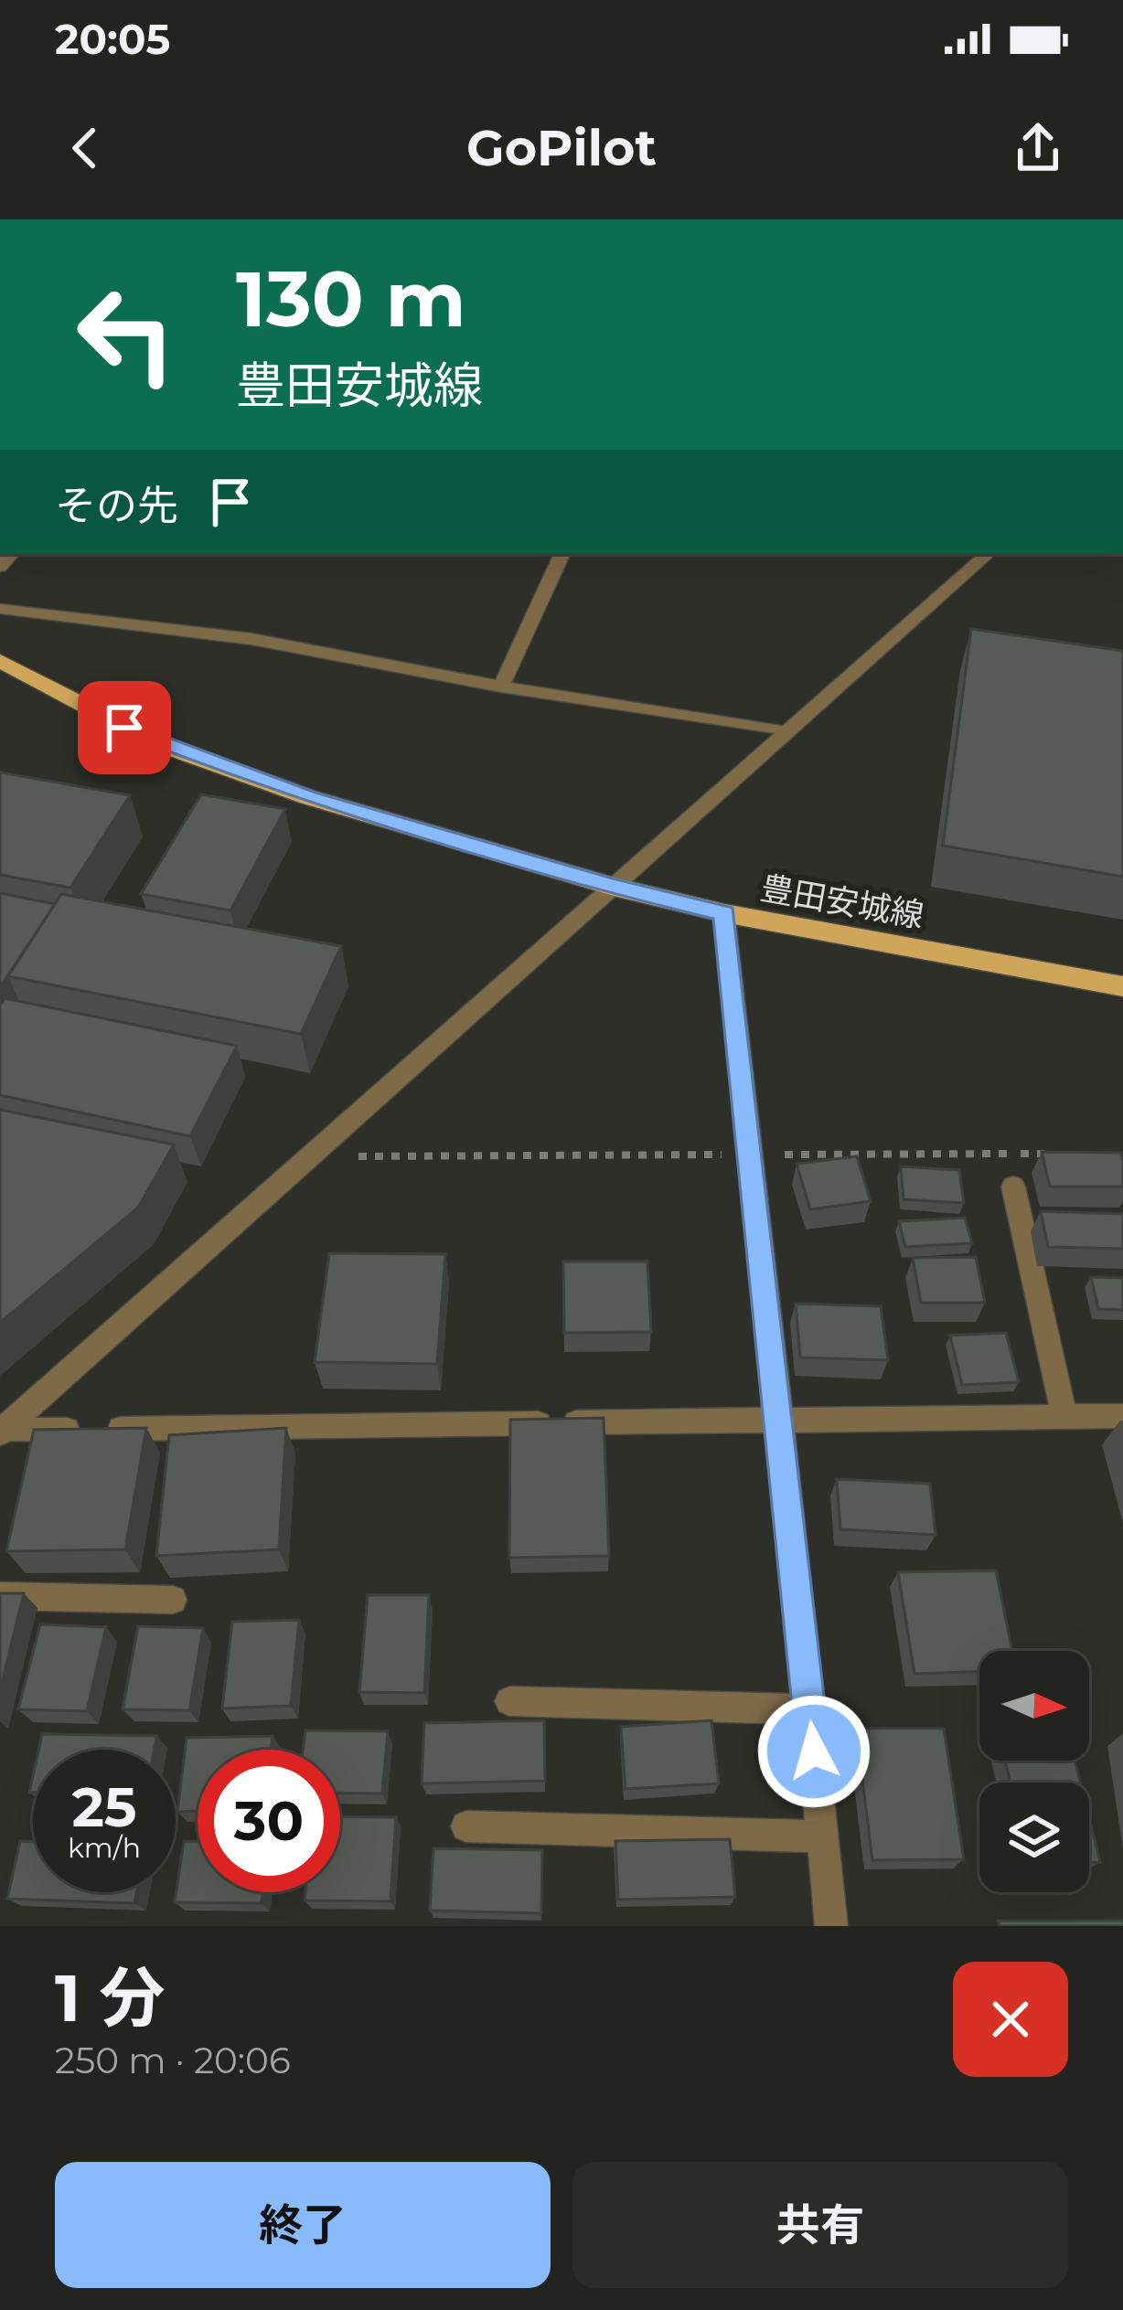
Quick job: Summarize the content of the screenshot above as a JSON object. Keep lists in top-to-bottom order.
{
  "streets": {
    "main road": ["豊田安城線"]
  },
  "north": "right",
  "page": {
    "status": "20:05",
    "header": "GoPilot",
    "turn": ["130 m", "豊田安城線"],
    "then": "その先",
    "speed": "25 km/h",
    "limit": "30",
    "heading": ["1 分", "250 m · 20:06"],
    "buttons": ["終了", "共有"]
  }
}
